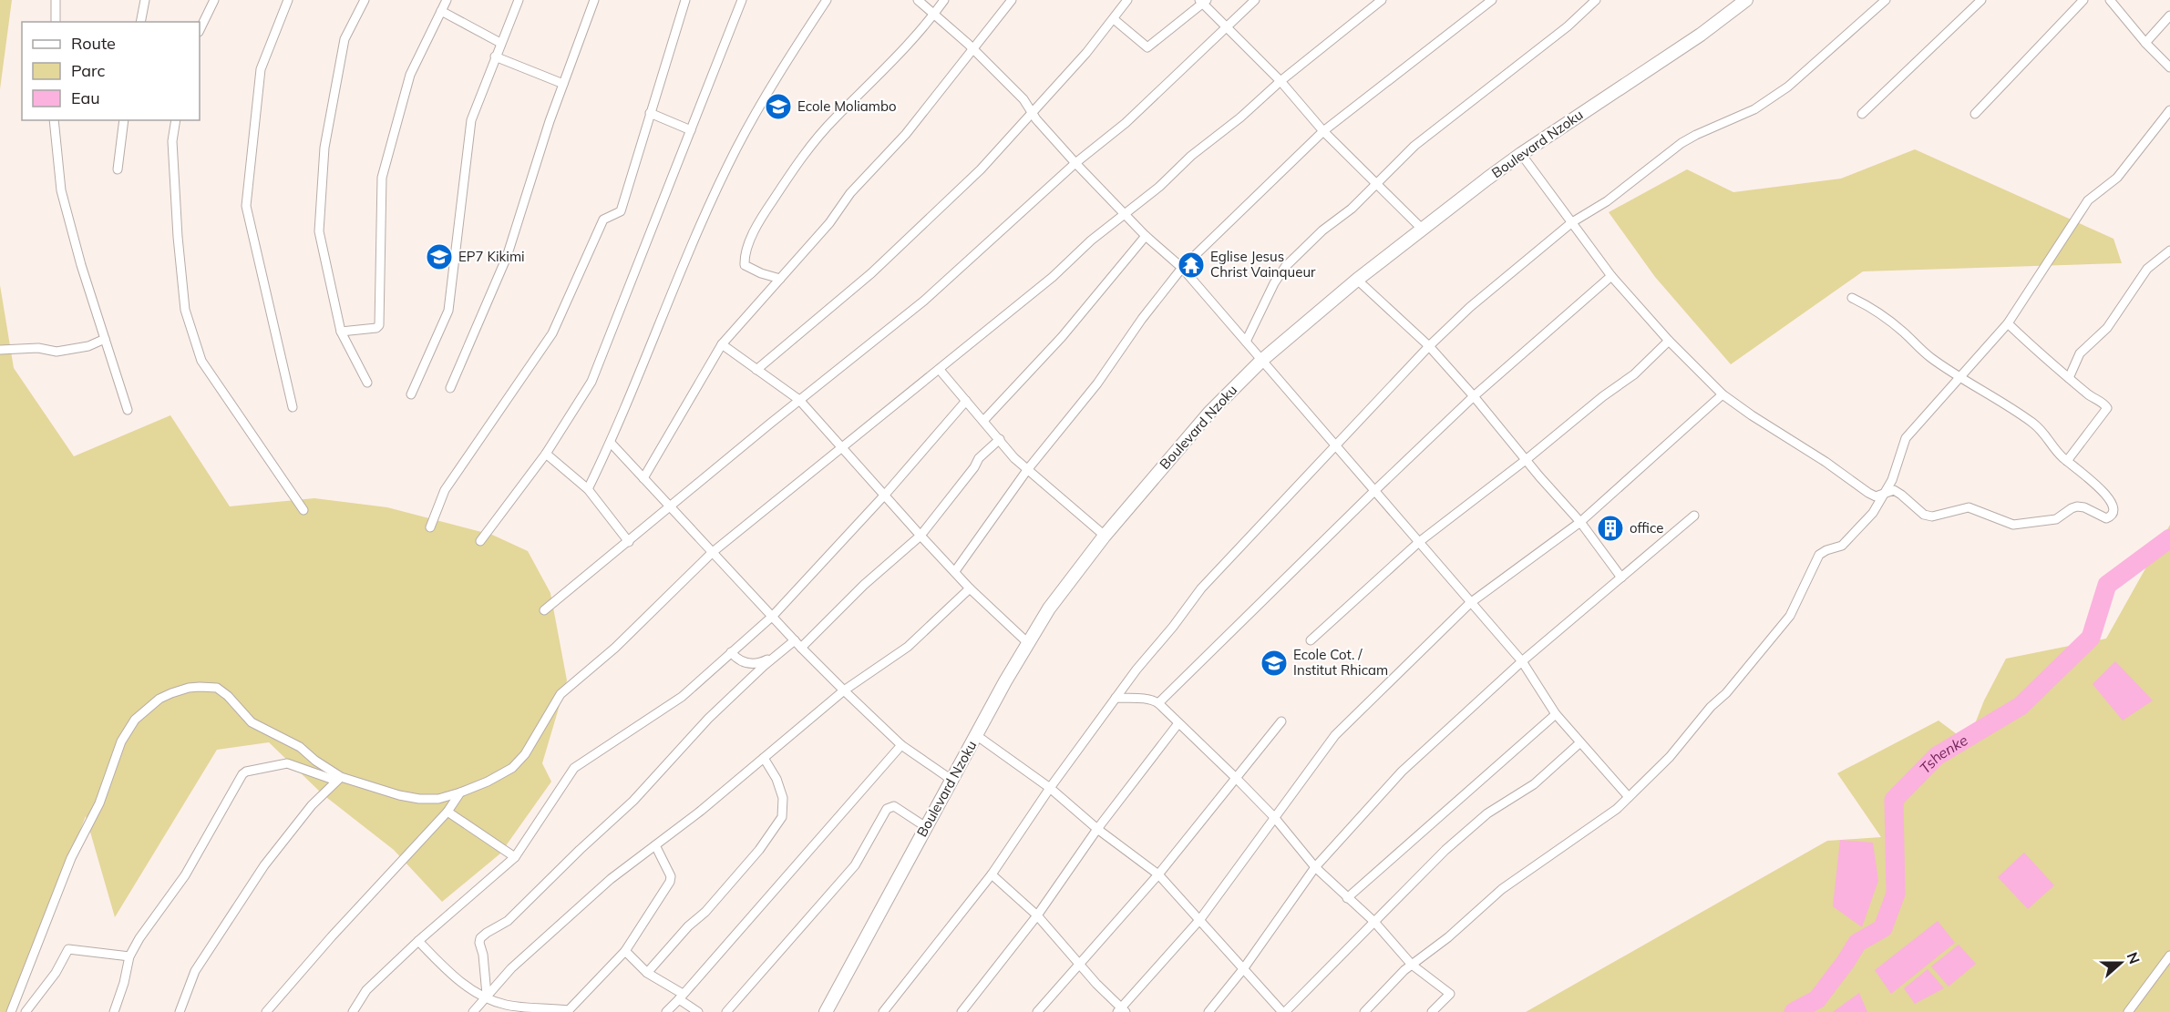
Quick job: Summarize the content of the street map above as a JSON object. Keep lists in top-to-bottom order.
{
  "streets": {
    "street": ["Boulevard Nzoku"]
  },
  "water": ["Tshenke"],
  "places": {
    "school or university": ["Ecole Moliambo", "EP7 Kikimi", "Ecole Cot. / Institut Rhicam"],
    "temple": ["Eglise Jesus Christ Vainqueur"],
    "building": ["office"]
  },
  "legend": ["Route", "Parc", "Eau"],
  "north": "right"
}
